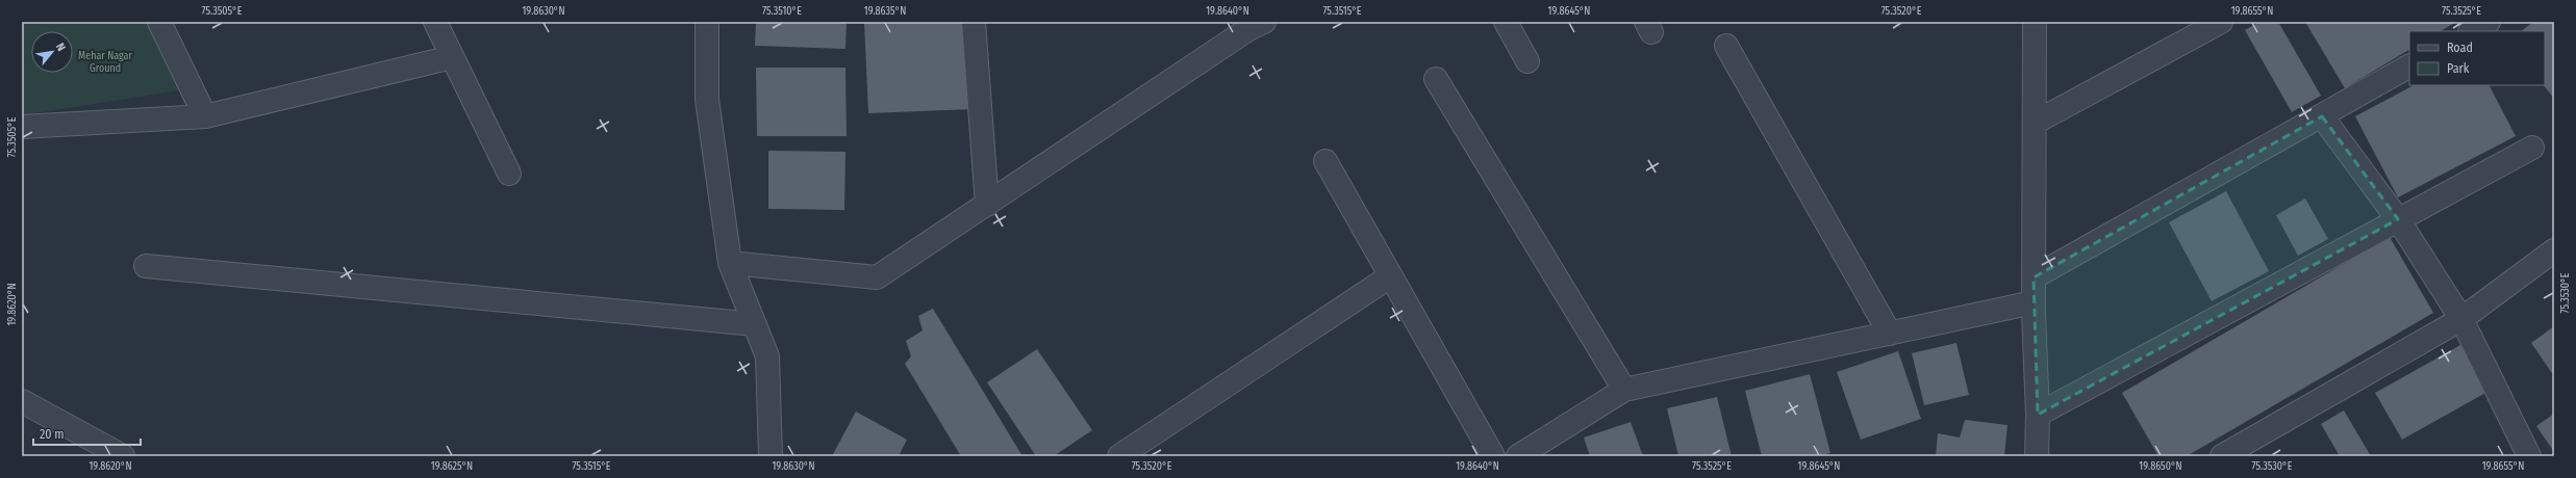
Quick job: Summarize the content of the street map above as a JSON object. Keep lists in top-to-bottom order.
{
  "parks": ["Mehar Nagar Ground"],
  "legend": ["Road", "Park"],
  "scale_bar": "20 m",
  "north": "top right",
  "coordinates": [
    "75.3505°E",
    "19.8630°N",
    "75.3510°E",
    "19.8635°N",
    "19.8640°N",
    "75.3515°E",
    "19.8645°N",
    "75.3520°E",
    "19.8655°N",
    "75.3525°E",
    "75.3530°E",
    "19.8620°N",
    "19.8625°N",
    "19.8650°N"
  ]
}
